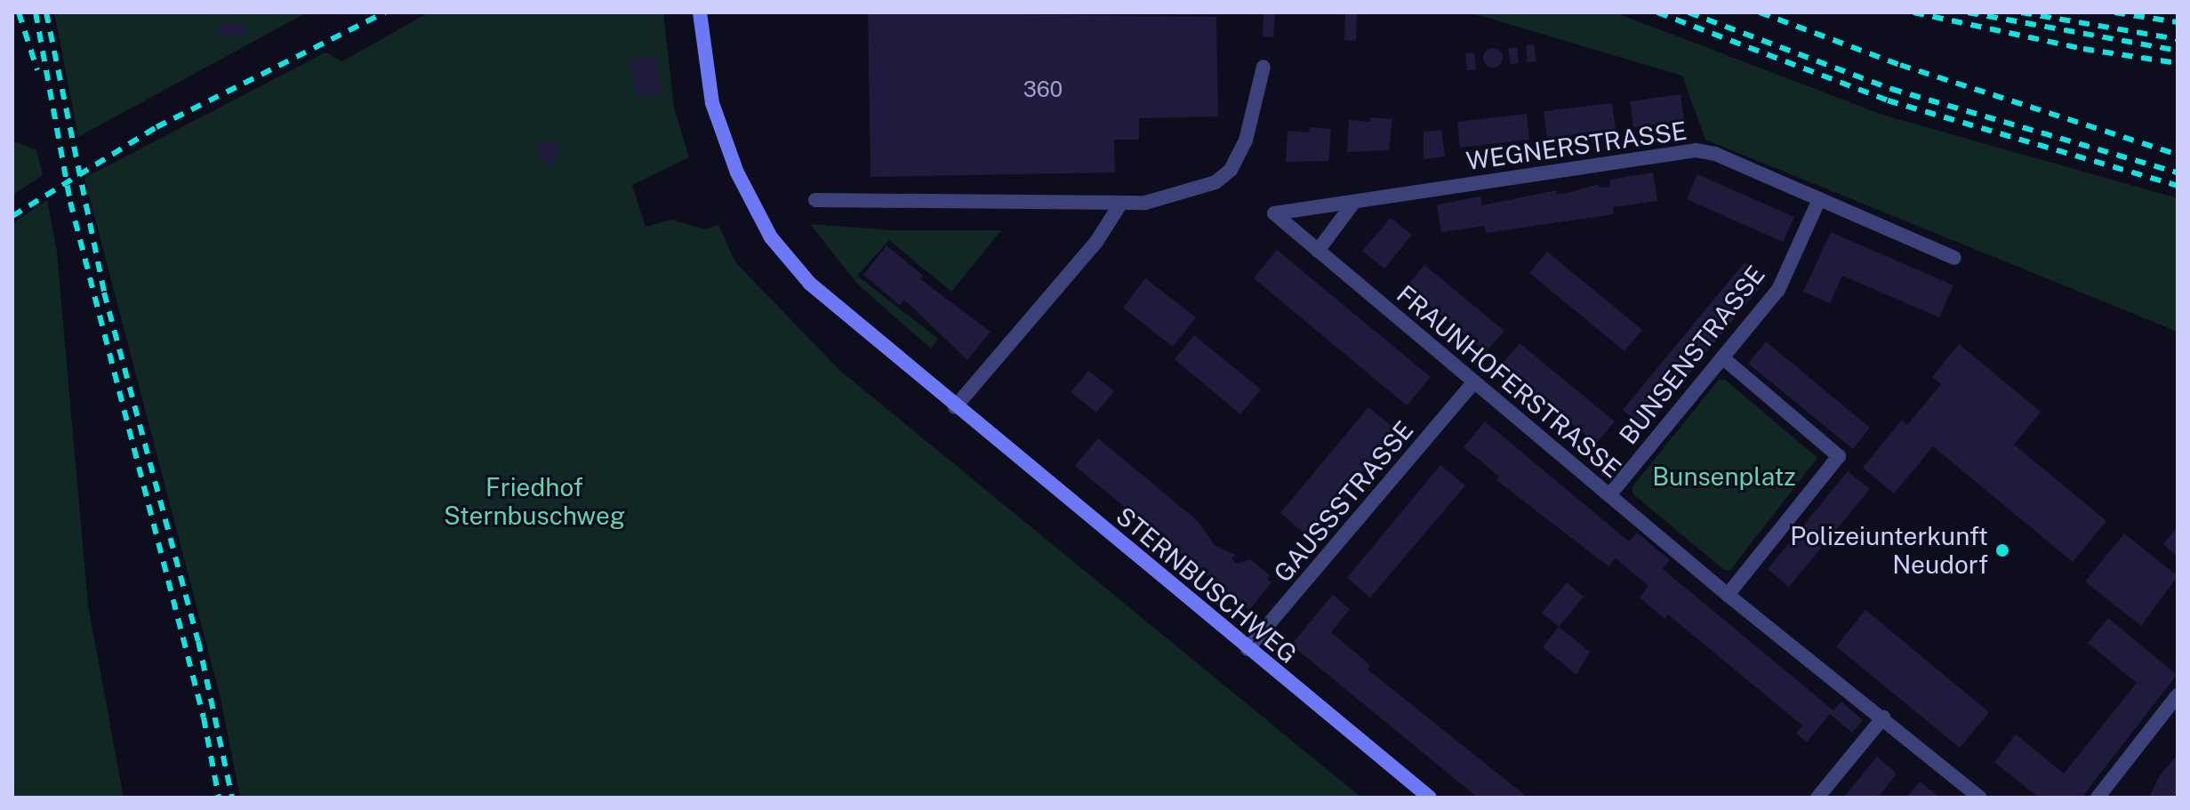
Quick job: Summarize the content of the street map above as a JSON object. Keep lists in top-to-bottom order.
{
  "streets": {
    "main road": ["STERNBUSCHWEG"],
    "street": [
      "WEGNERSTRASSE",
      "BUNSENSTRASSE",
      "FRAUNHOFERSTRASSE",
      "GAUSSSTRASSE"
    ]
  },
  "crossings": [
    ["WEGNERSTRASSE", "BUNSENSTRASSE"],
    ["WEGNERSTRASSE", "FRAUNHOFERSTRASSE"],
    ["BUNSENSTRASSE", "FRAUNHOFERSTRASSE"],
    ["FRAUNHOFERSTRASSE", "GAUSSSTRASSE"],
    ["GAUSSSTRASSE", "STERNBUSCHWEG"]
  ],
  "parks": ["Bunsenplatz", "Friedhof Sternbuschweg"],
  "places": ["Polizeiunterkunft Neudorf"],
  "house_numbers": ["360"]
}
